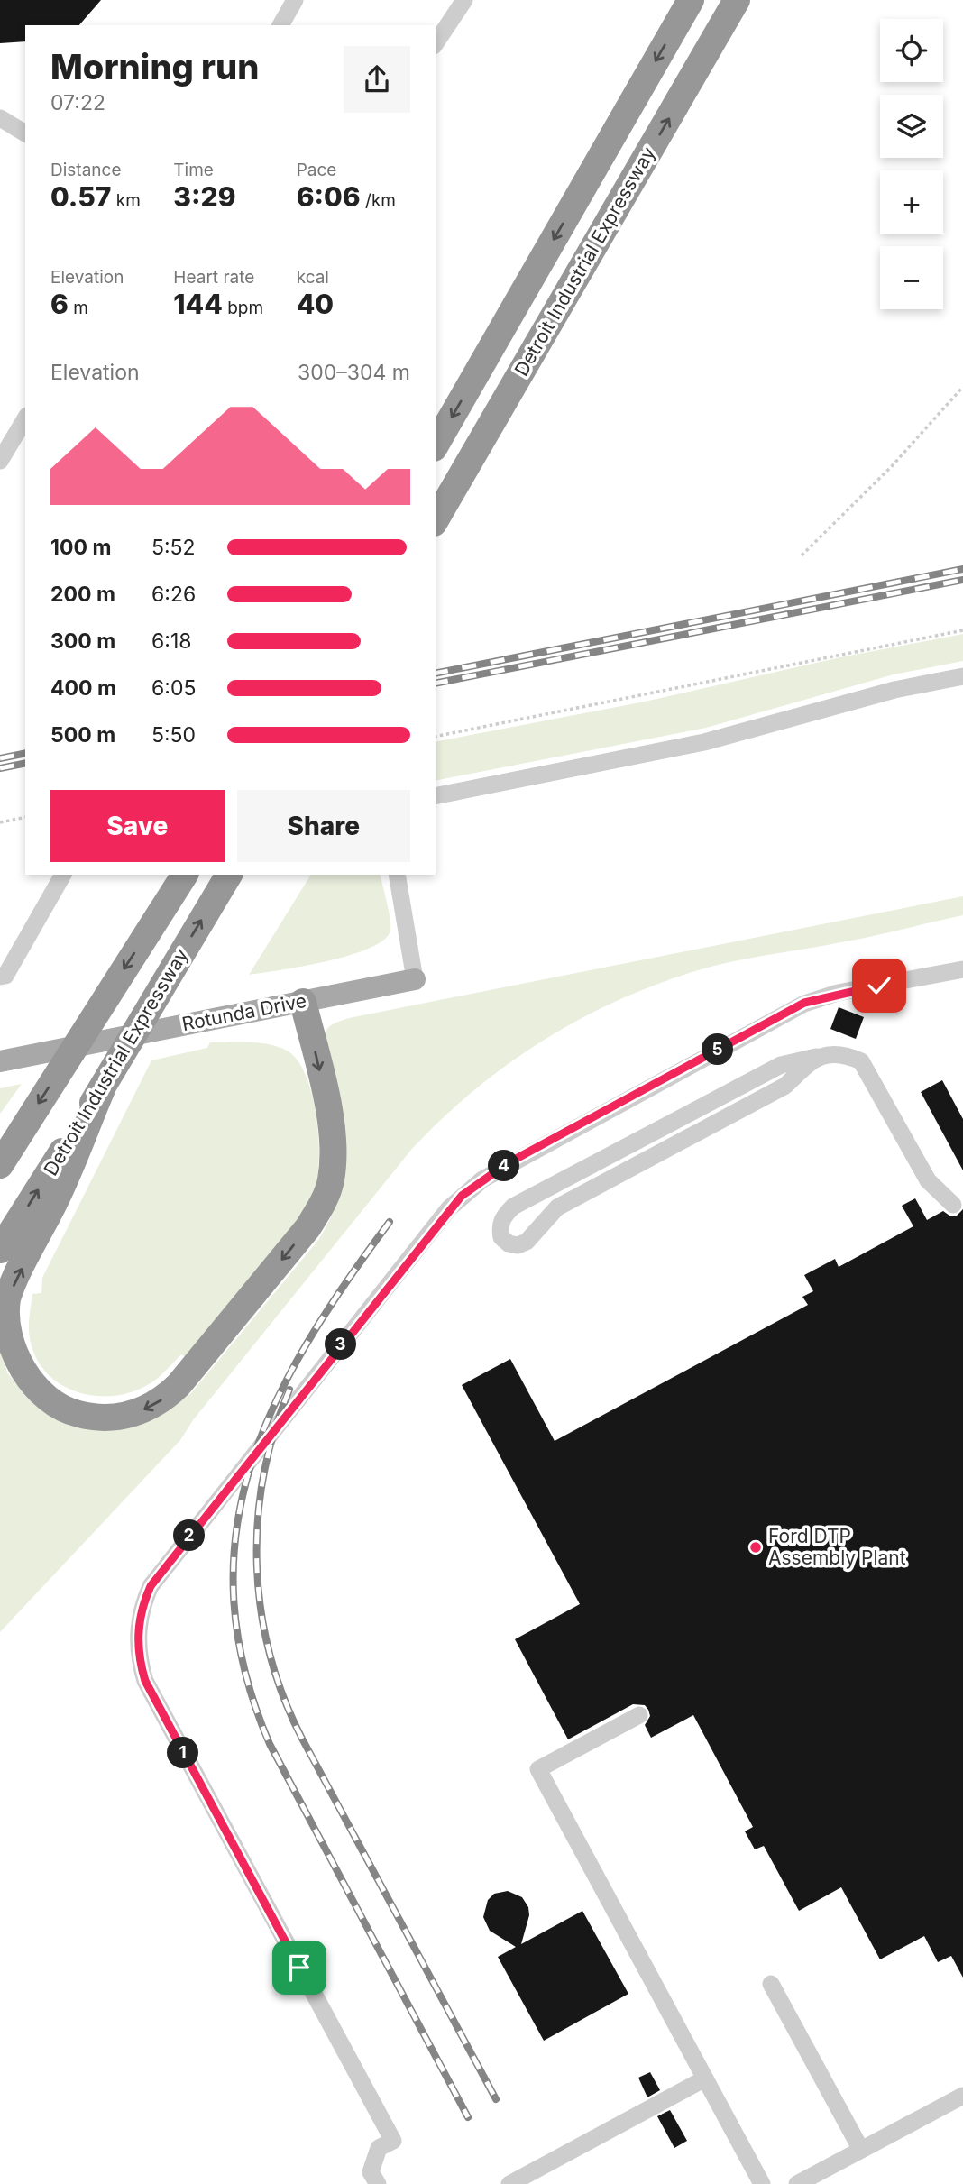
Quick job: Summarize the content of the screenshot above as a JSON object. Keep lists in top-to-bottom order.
{
  "streets": {
    "highway": ["Detroit Industrial Expressway"],
    "main road": ["Rotunda Drive"]
  },
  "places": ["Ford DTP Assembly Plant"],
  "page": {
    "map_buttons": ["+", "−"],
    "heading": ["Morning run", "07:22"],
    "stats": [
      ["Distance", "0.57 km"],
      ["Time", "3:29"],
      ["Pace", "6:06 /km"],
      ["Elevation", "6 m"],
      ["Heart rate", "144 bpm"],
      ["kcal", "40"]
    ],
    "chart": ["Elevation", "300–304 m"],
    "list": [
      {
        "name": "100 m",
        "note": "5:52"
      },
      {
        "name": "200 m",
        "note": "6:26"
      },
      {
        "name": "300 m",
        "note": "6:18"
      },
      {
        "name": "400 m",
        "note": "6:05"
      },
      {
        "name": "500 m",
        "note": "5:50"
      }
    ],
    "buttons": ["Save", "Share"],
    "pins": [
      "5",
      "4",
      "3",
      "2",
      "1"
    ]
  }
}
